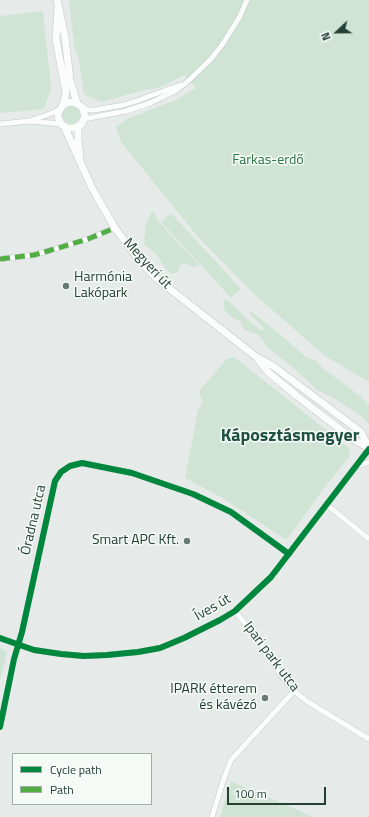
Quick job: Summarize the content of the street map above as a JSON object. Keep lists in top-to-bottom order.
{
  "streets": {
    "main road": ["Megyeri út"],
    "street": ["Óradna utca", "Íves út", "Ipari park utca"]
  },
  "crossings": [
    ["Megyeri út", "Íves út"],
    ["Óradna utca", "Íves út"],
    ["Íves út", "Ipari park utca"]
  ],
  "districts": ["Káposztásmegyer"],
  "parks": ["Farkas-erdő"],
  "places": ["Harmónia Lakópark", "Smart APC Kft.", "IPARK étterem és kávézó"],
  "legend": ["Cycle path", "Path"],
  "scale_bar": "100 m",
  "north": "left"
}
